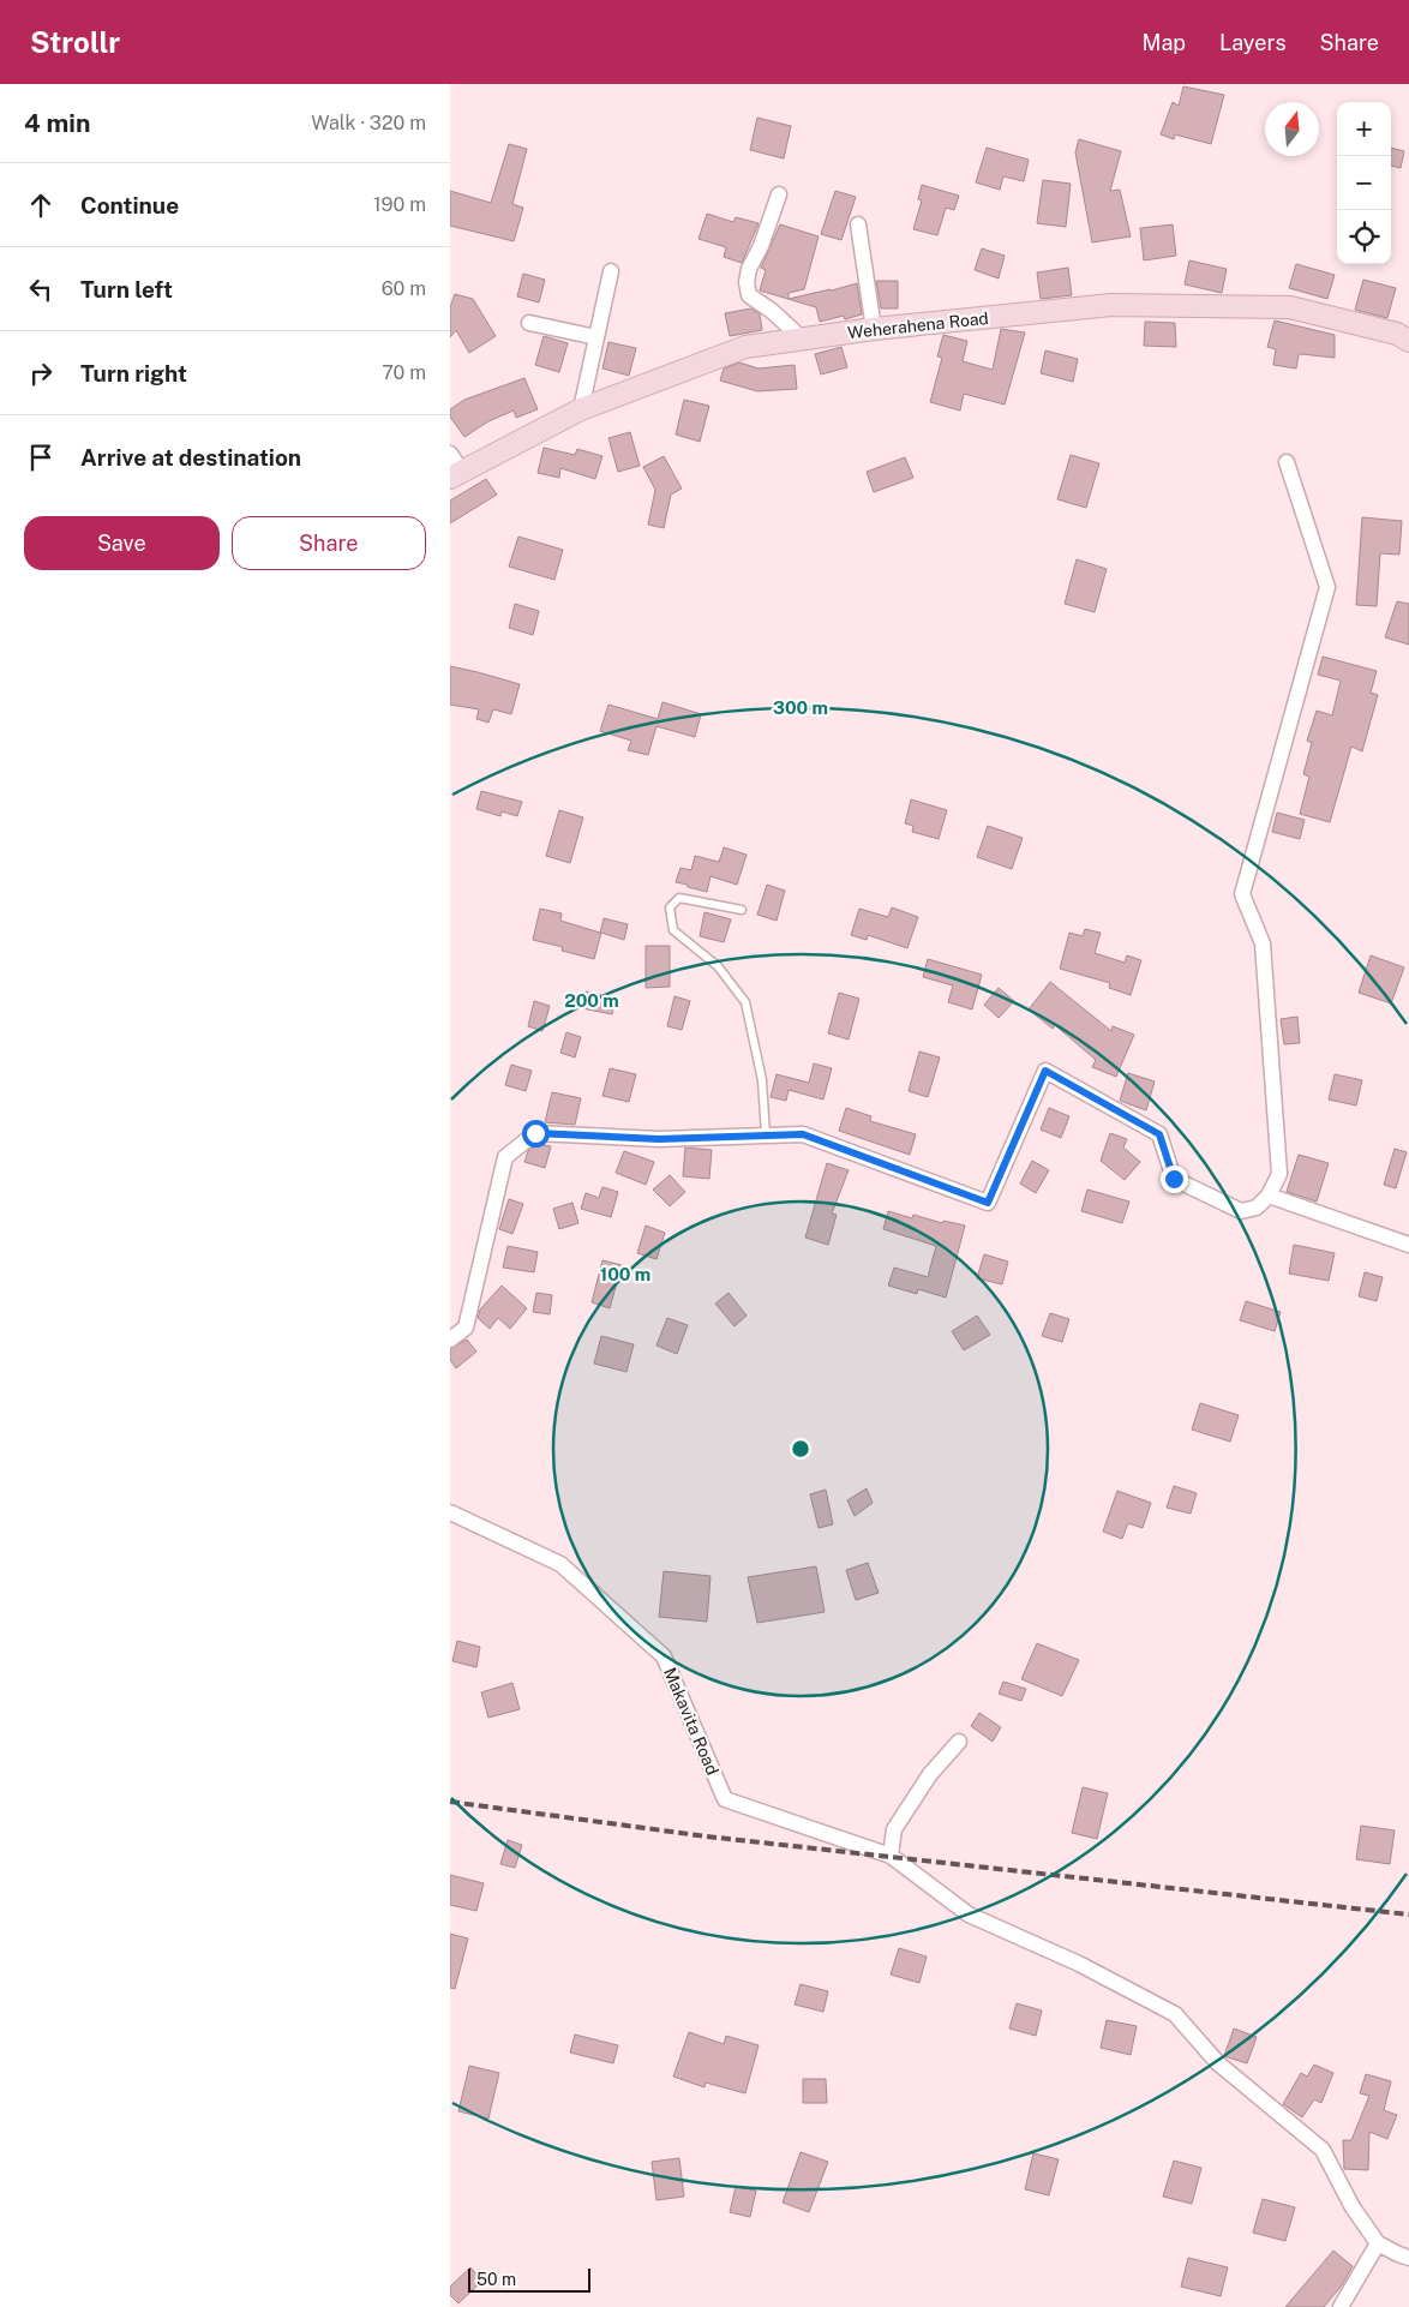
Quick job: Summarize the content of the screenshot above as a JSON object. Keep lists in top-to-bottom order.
{
  "streets": {
    "main road": ["Weherahena Road"],
    "street": ["Makavita Road"]
  },
  "scale_bar": "50 m",
  "north": "top",
  "page": {
    "header": "Strollr",
    "nav": ["Map", "Layers", "Share"],
    "heading": ["4 min", "Walk · 320 m"],
    "map_buttons": ["+", "−"],
    "list": [
      ["Continue", "190 m"],
      ["Turn left", "60 m"],
      ["Turn right", "70 m"],
      "Arrive at destination"
    ],
    "buttons": ["Save", "Share"],
    "scale": "50 m"
  },
  "rings": ["300 m", "200 m", "100 m"]
}
